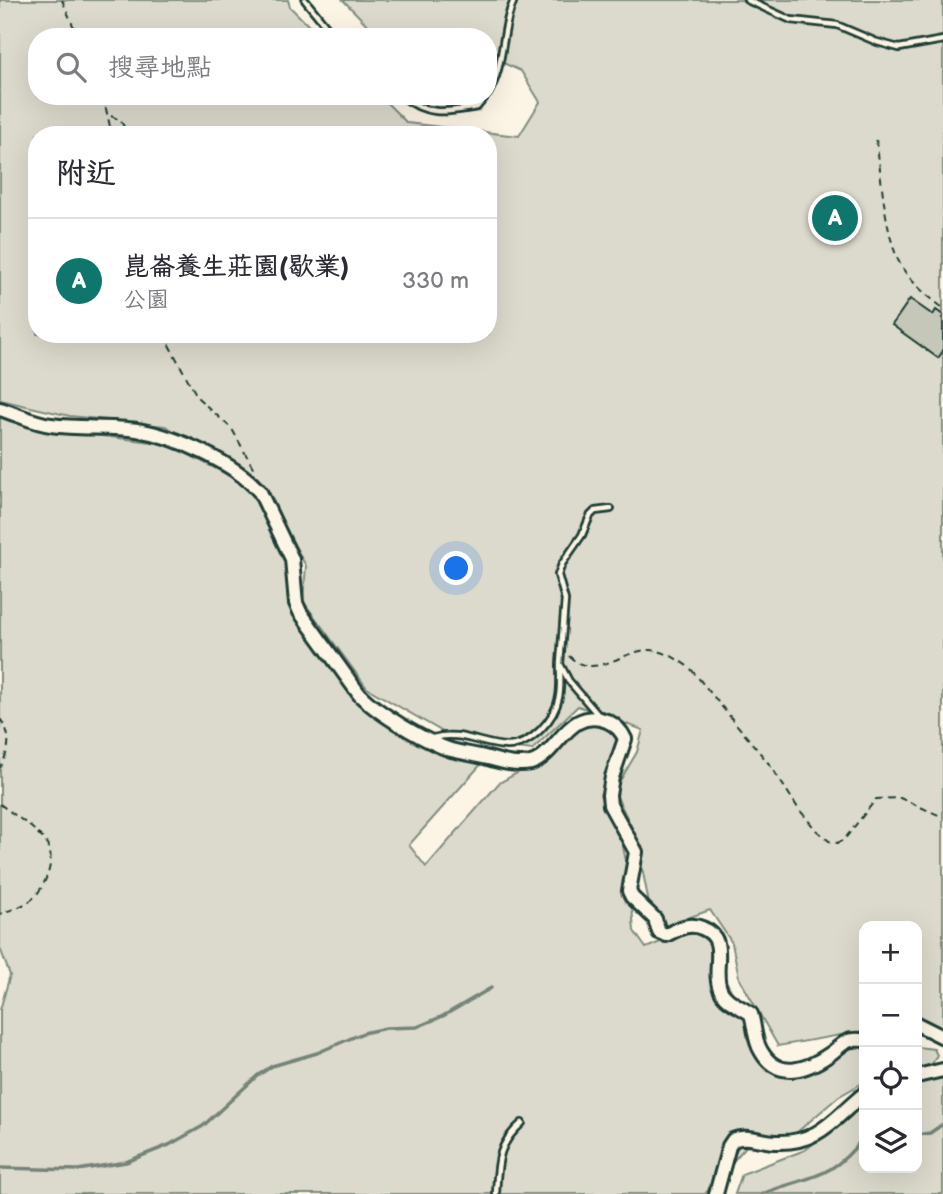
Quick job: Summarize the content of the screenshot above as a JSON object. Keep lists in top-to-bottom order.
{
  "page": {
    "search": "搜尋地點",
    "heading": "附近",
    "pins": "A",
    "list": [
      {
        "mark": "A",
        "name": "崑崙養生莊園(歇業)",
        "note": "公園",
        "value": "330 m"
      }
    ],
    "map_buttons": ["+", "−"]
  }
}
